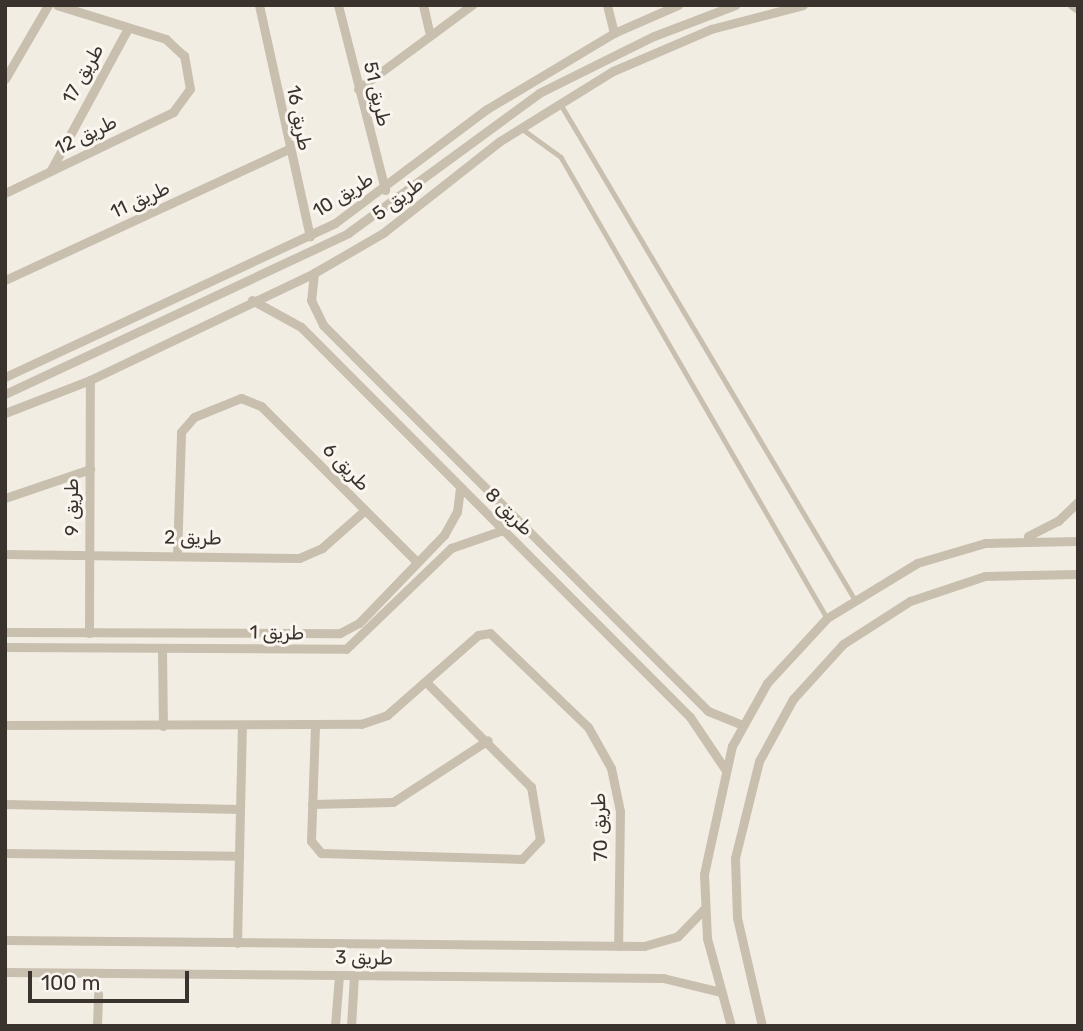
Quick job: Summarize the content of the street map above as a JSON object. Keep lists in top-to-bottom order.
{
  "streets": {
    "street": [
      "طريق 17",
      "طريق 51",
      "طريق 16",
      "طريق 12",
      "طريق 10",
      "طريق 5",
      "طريق 11",
      "طريق 6",
      "طريق 9",
      "طريق 8",
      "طريق 2",
      "طريق 1",
      "طريق 70",
      "طريق 3"
    ]
  },
  "crossings": [
    ["طريق 17", "طريق 12"],
    ["طريق 51", "طريق 10"],
    ["طريق 16", "طريق 10"],
    ["طريق 16", "طريق 11"],
    ["طريق 5", "طريق 9"],
    ["طريق 5", "طريق 8"],
    ["طريق 6", "طريق 2"],
    ["طريق 6", "طريق 1"],
    ["طريق 9", "طريق 2"],
    ["طريق 9", "طريق 1"],
    ["طريق 8", "طريق 1"],
    ["طريق 70", "طريق 3"]
  ],
  "scale_bar": "100 m"
}
